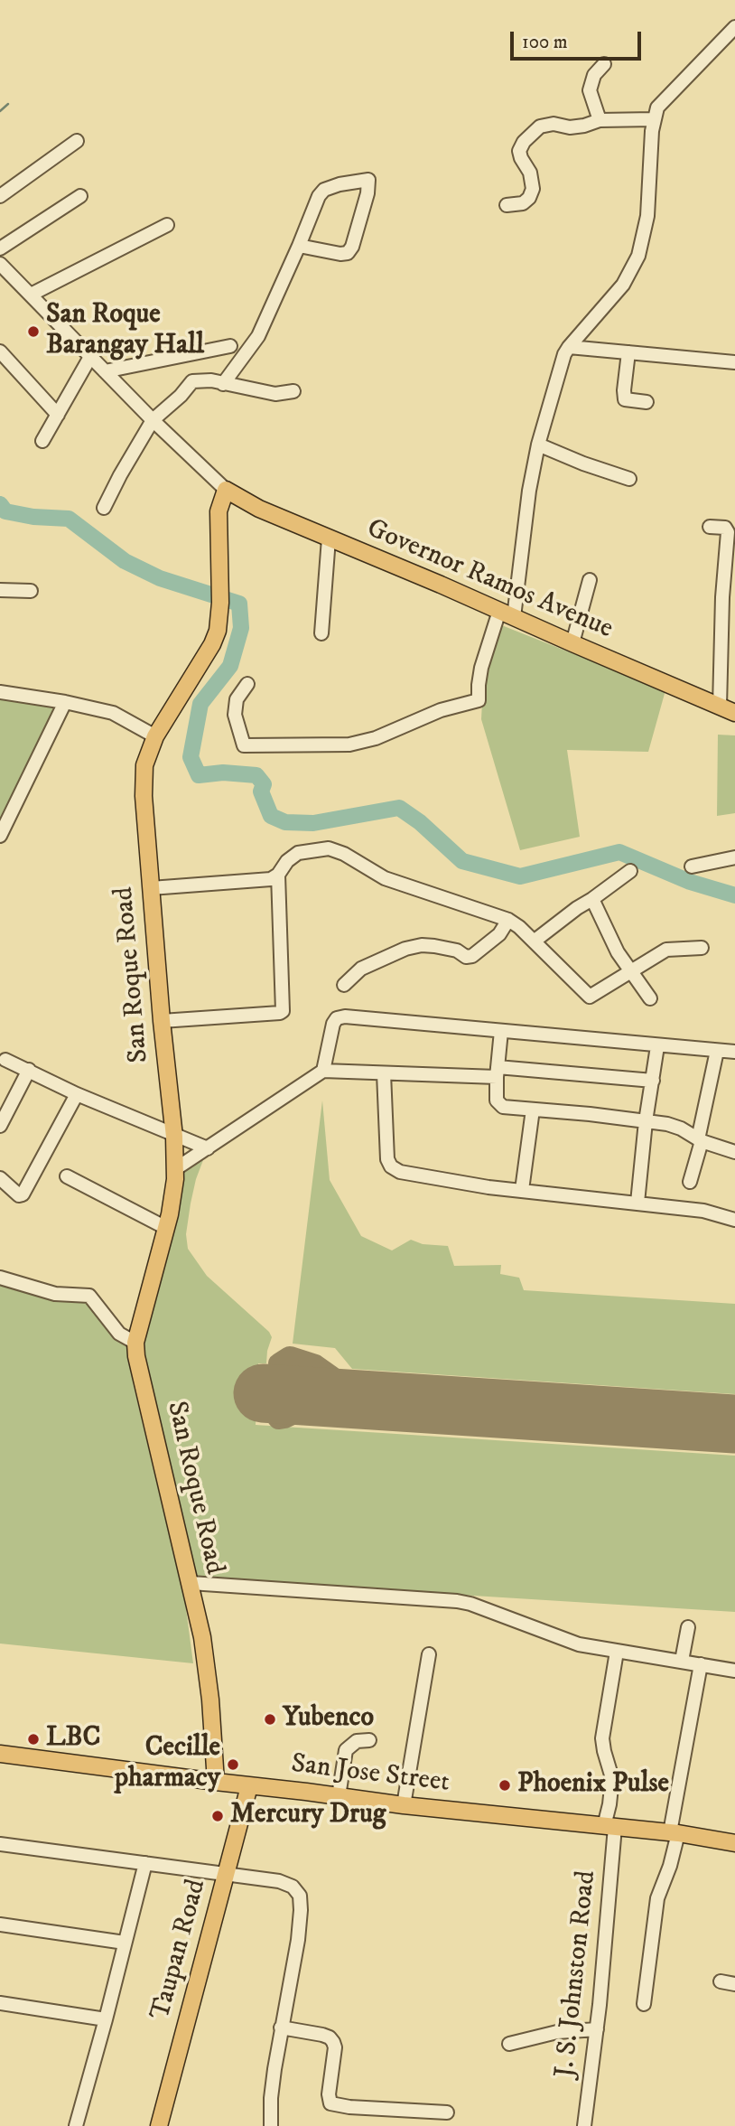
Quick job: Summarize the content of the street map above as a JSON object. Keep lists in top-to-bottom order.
{
  "streets": {
    "main road": [
      "Governor Ramos Avenue",
      "San Roque Road",
      "San Jose Street",
      "Taupan Road"
    ],
    "street": ["J. S. Johnston Road"]
  },
  "crossings": [
    ["Governor Ramos Avenue", "San Roque Road"],
    ["San Roque Road", "San Jose Street"],
    ["San Jose Street", "Taupan Road"],
    ["San Jose Street", "J. S. Johnston Road"]
  ],
  "places": [
    "San Roque Barangay Hall",
    "Yubenco",
    "LBC",
    "Cecille pharmacy",
    "Phoenix Pulse",
    "Mercury Drug"
  ],
  "scale_bar": "100 m"
}
